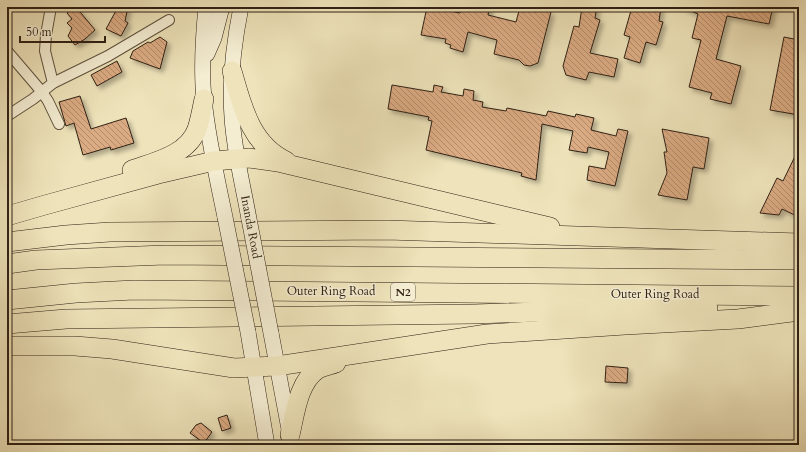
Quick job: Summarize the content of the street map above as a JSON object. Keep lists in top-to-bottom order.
{
  "streets": {
    "highway": ["Outer Ring Road", "N2"],
    "main road": ["Inanda Road"]
  },
  "scale_bar": "50 m"
}
